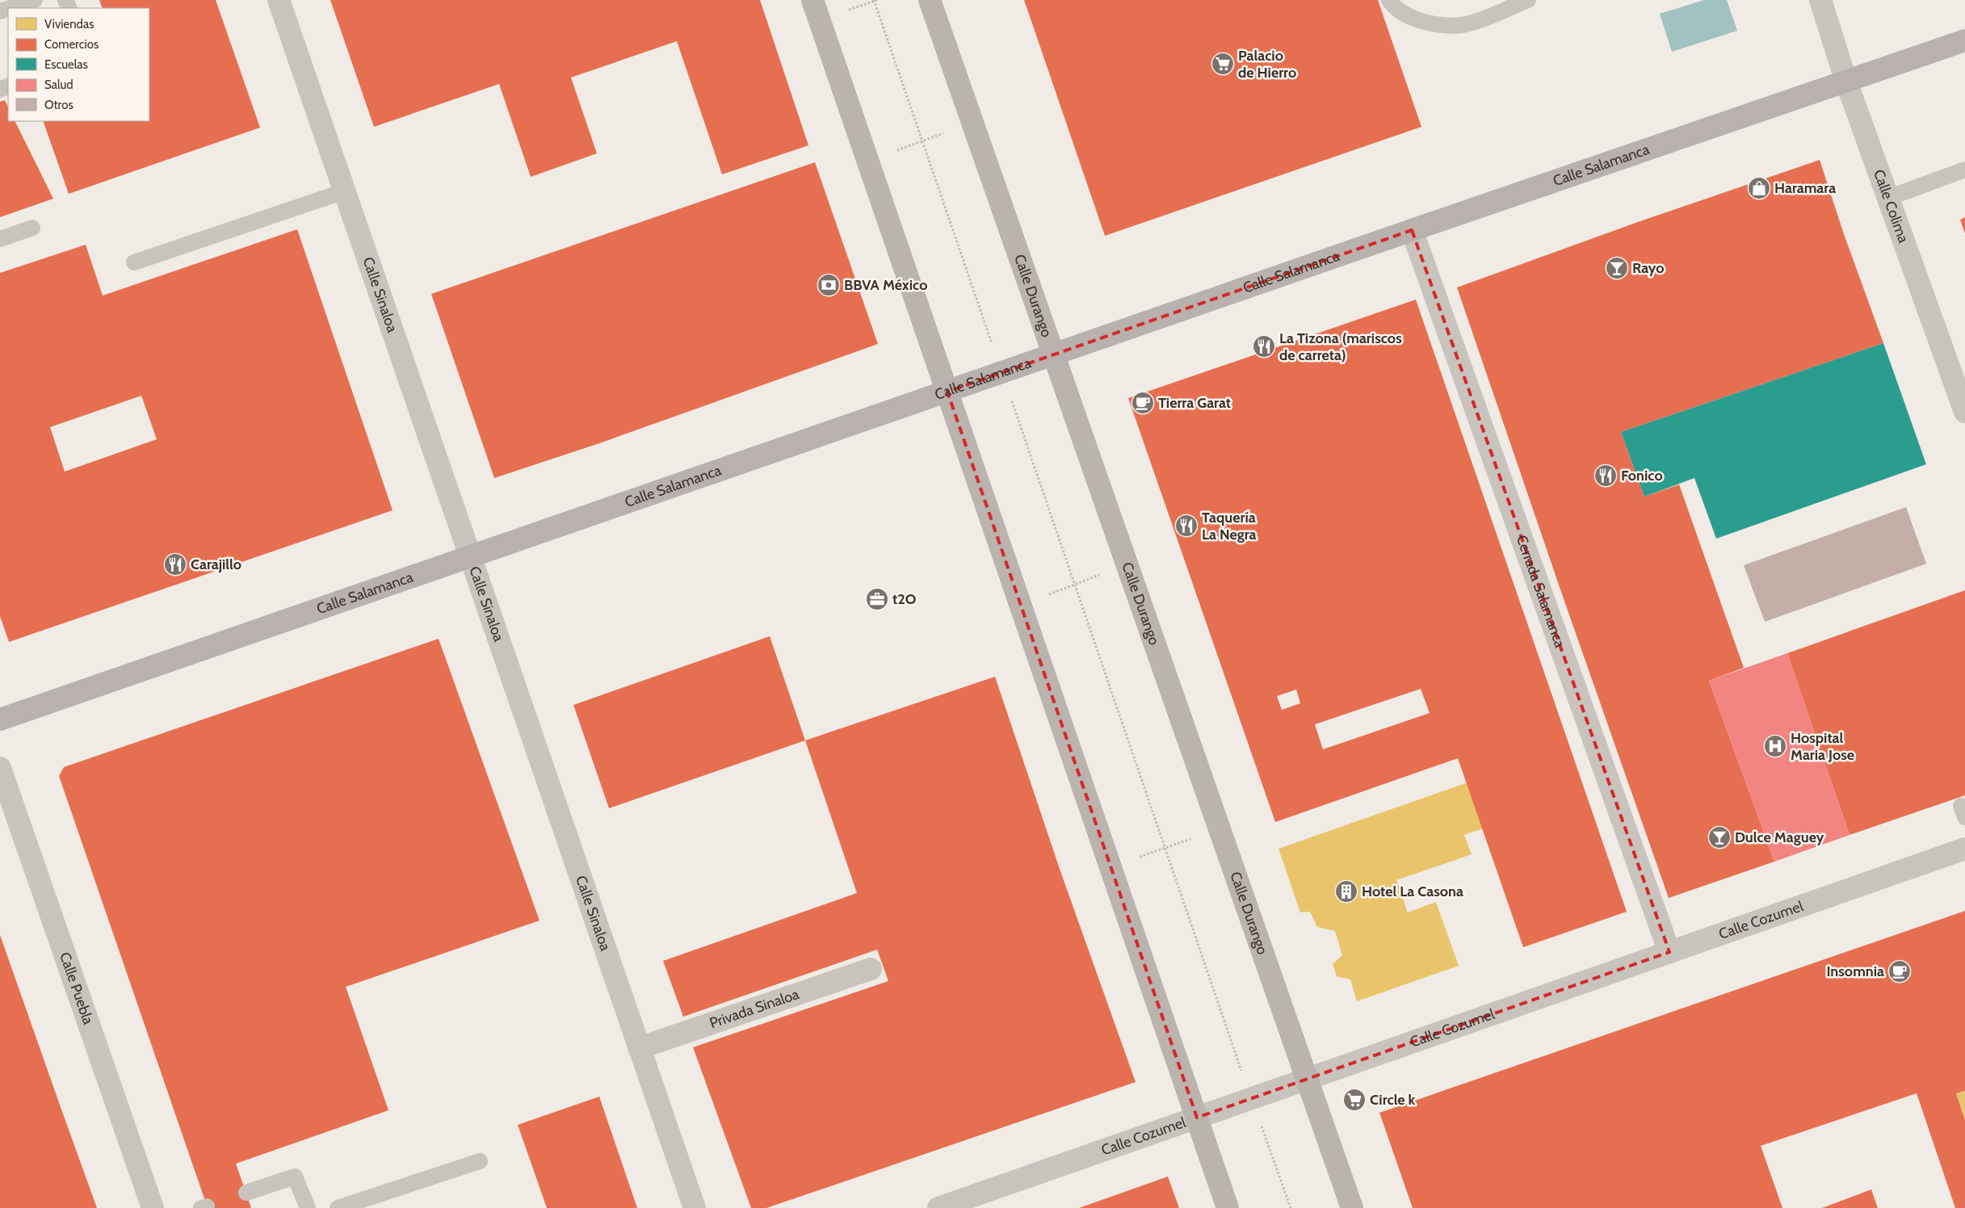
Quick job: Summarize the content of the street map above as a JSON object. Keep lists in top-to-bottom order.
{
  "streets": {
    "main road": ["Calle Salamanca", "Calle Durango"],
    "street": [
      "Calle Colima",
      "Calle Sinaloa",
      "Cerrada Salamanca",
      "Calle Cozumel",
      "Calle Puebla",
      "Privada Sinaloa"
    ]
  },
  "crossings": [
    ["Calle Salamanca", "Calle Colima"],
    ["Calle Salamanca", "Calle Sinaloa"],
    ["Calle Salamanca", "Calle Durango"],
    ["Calle Salamanca", "Cerrada Salamanca"],
    ["Calle Sinaloa", "Privada Sinaloa"],
    ["Calle Durango", "Calle Cozumel"],
    ["Cerrada Salamanca", "Calle Cozumel"]
  ],
  "places": {
    "supermarket": ["Palacio de Hierro", "Circle k"],
    "shop": ["Haramara"],
    "bar": ["Rayo", "Dulce Maguey"],
    "bank": ["BBVA México"],
    "restaurant": [
      "La Tizona (mariscos de carreta)",
      "Fonico",
      "Taquería La Negra",
      "Carajillo"
    ],
    "cafe": ["Tierra Garat", "Insomnia"],
    "office": ["t2O"],
    "hospital": ["Hospital Maria Jose"],
    "building": ["Hotel La Casona"]
  },
  "legend": [
    "Viviendas",
    "Comercios",
    "Escuelas",
    "Salud",
    "Otros"
  ]
}
